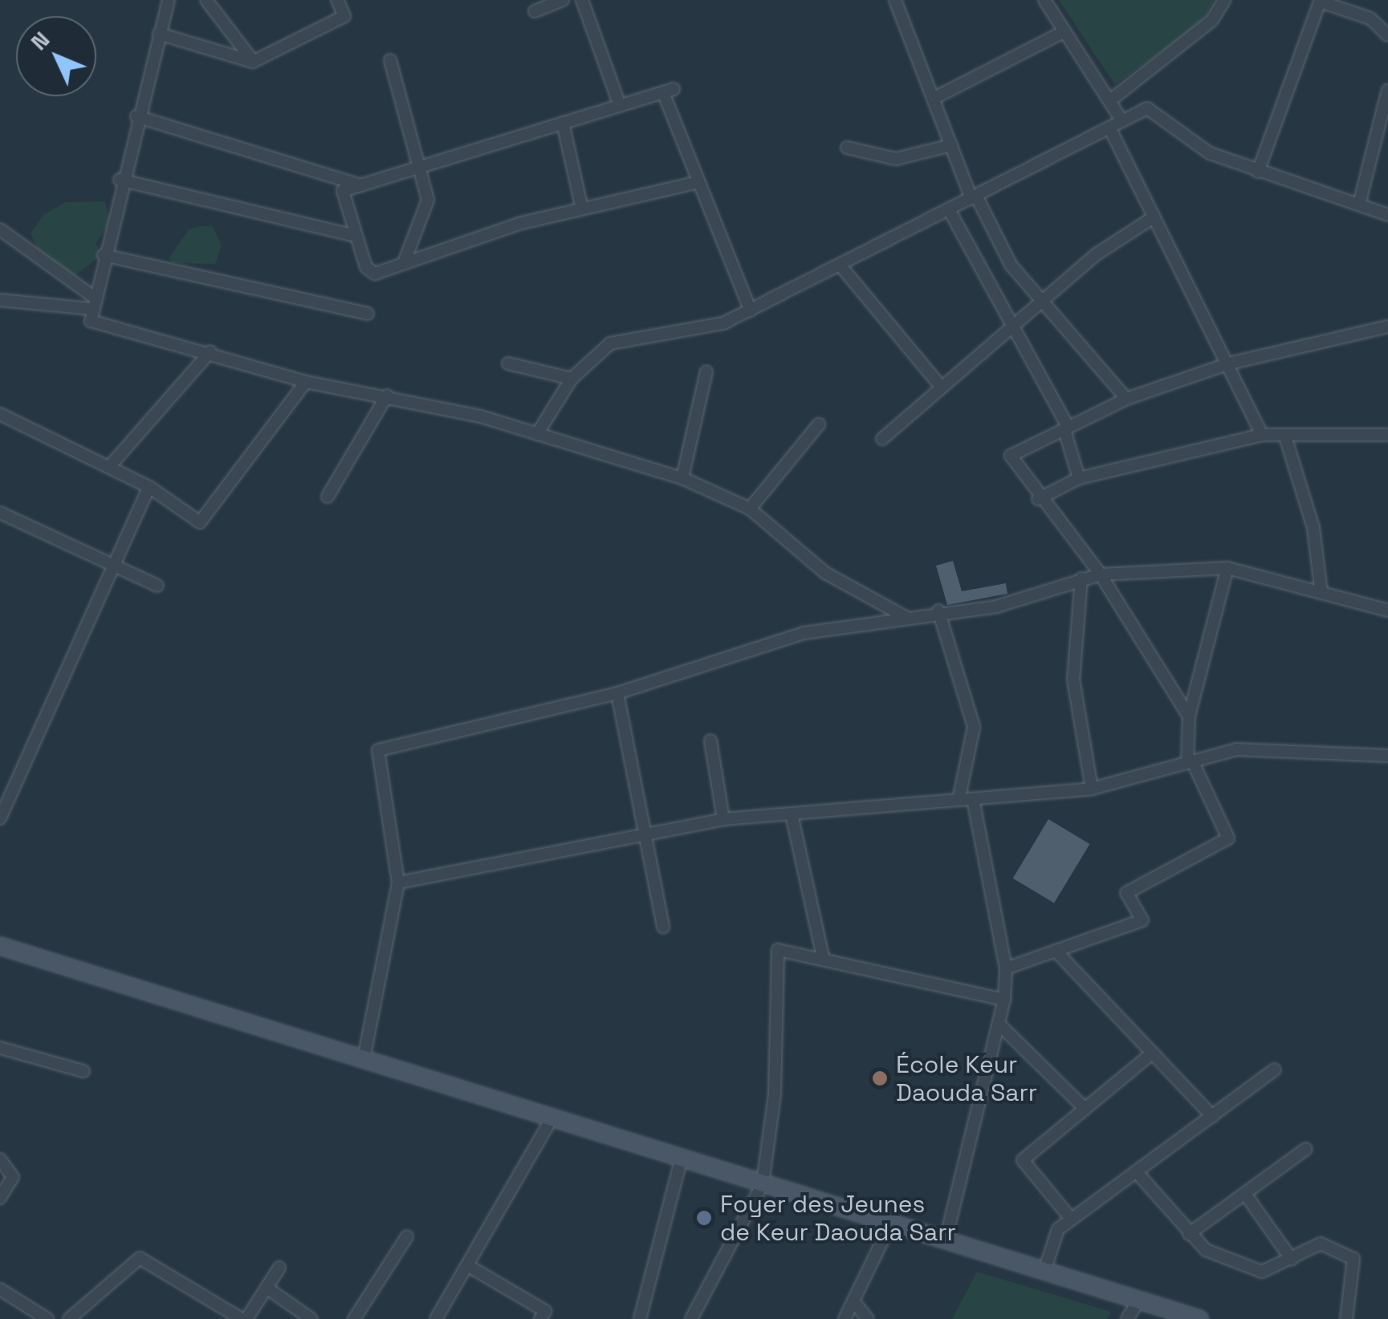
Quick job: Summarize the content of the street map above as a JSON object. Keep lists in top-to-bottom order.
{
  "places": ["École Keur Daouda Sarr", "Foyer des Jeunes de Keur Daouda Sarr"],
  "north": "top left"
}
